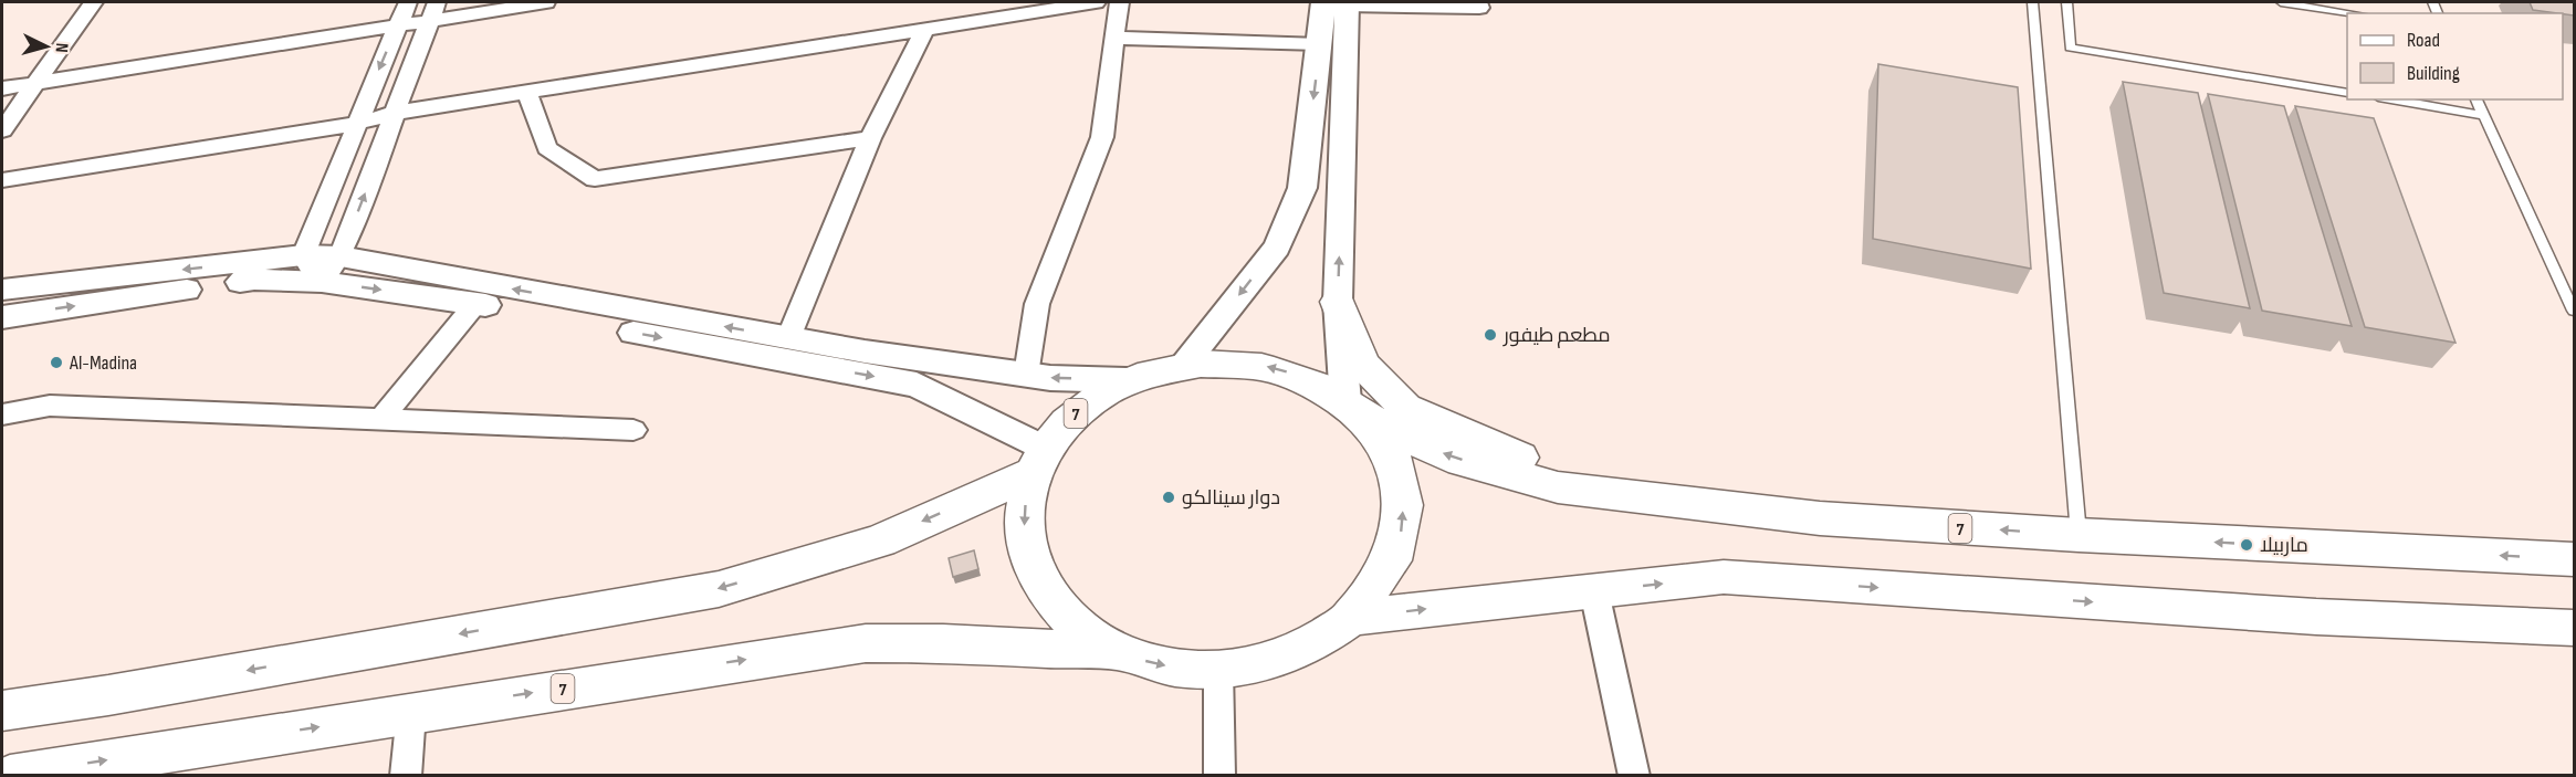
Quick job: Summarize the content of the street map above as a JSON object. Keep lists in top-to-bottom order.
{
  "streets": {
    "highway": ["7"]
  },
  "places": [
    "مطعم طيفور",
    "Al-Madina",
    "دوار سينالكو",
    "ماربيلا"
  ],
  "legend": ["Road", "Building"],
  "north": "right"
}
